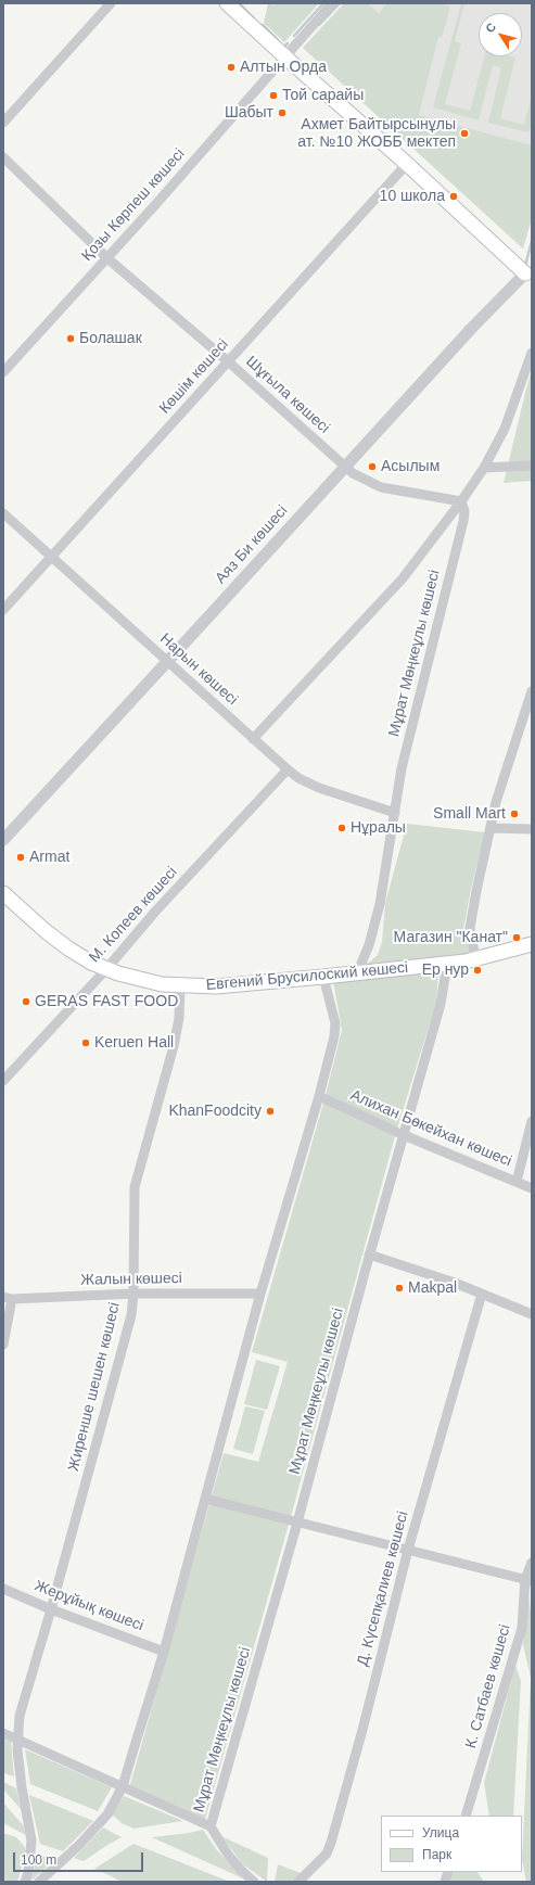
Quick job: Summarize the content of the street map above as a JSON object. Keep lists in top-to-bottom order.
{
  "streets": {
    "main road": ["Евгений Брусилоский көшесі"],
    "street": [
      "Қозы Көрпеш көшесі",
      "Көшім көшесі",
      "Шұғыла көшесі",
      "Аяз Би көшесі",
      "Мұрат Мөңкеұлы көшесі",
      "Нарын көшесі",
      "М. Копеев көшесі",
      "Алихан Бөкейхан көшесі",
      "Жалын көшесі",
      "Жиренше шешен көшесі",
      "Д. Күсепқалиев көшесі",
      "Жерұйық көшесі",
      "К. Сатбаев көшесі"
    ]
  },
  "crossings": [
    ["Қозы Көрпеш көшесі", "Шұғыла көшесі"],
    ["Көшім көшесі", "Шұғыла көшесі"],
    ["Көшім көшесі", "Нарын көшесі"],
    ["Шұғыла көшесі", "Аяз Би көшесі"],
    ["Шұғыла көшесі", "Мұрат Мөңкеұлы көшесі"],
    ["Аяз Би көшесі", "Нарын көшесі"],
    ["Мұрат Мөңкеұлы көшесі", "Нарын көшесі"],
    ["Мұрат Мөңкеұлы көшесі", "Евгений Брусилоский көшесі"],
    ["Мұрат Мөңкеұлы көшесі", "Алихан Бөкейхан көшесі"],
    ["Нарын көшесі", "М. Копеев көшесі"],
    ["М. Копеев көшесі", "Евгений Брусилоский көшесі"],
    ["Евгений Брусилоский көшесі", "Жиренше шешен көшесі"],
    ["Жалын көшесі", "Жиренше шешен көшесі"],
    ["Жиренше шешен көшесі", "Жерұйық көшесі"]
  ],
  "places": [
    "Алтын Орда",
    "Той сарайы",
    "Шабыт",
    "Ахмет Байтырсынұлы ат. №10 ЖОББ мектеп",
    "10 школа",
    "Болашак",
    "Асылым",
    "Small Mart",
    "Нұралы",
    "Armat",
    "Магазин \"Канат\"",
    "Ер нур",
    "GERAS FAST FOOD",
    "Keruen Hall",
    "KhanFoodcity",
    "Makpal"
  ],
  "legend": ["Улица", "Парк"],
  "scale_bar": "100 m",
  "north": "top left"
}
